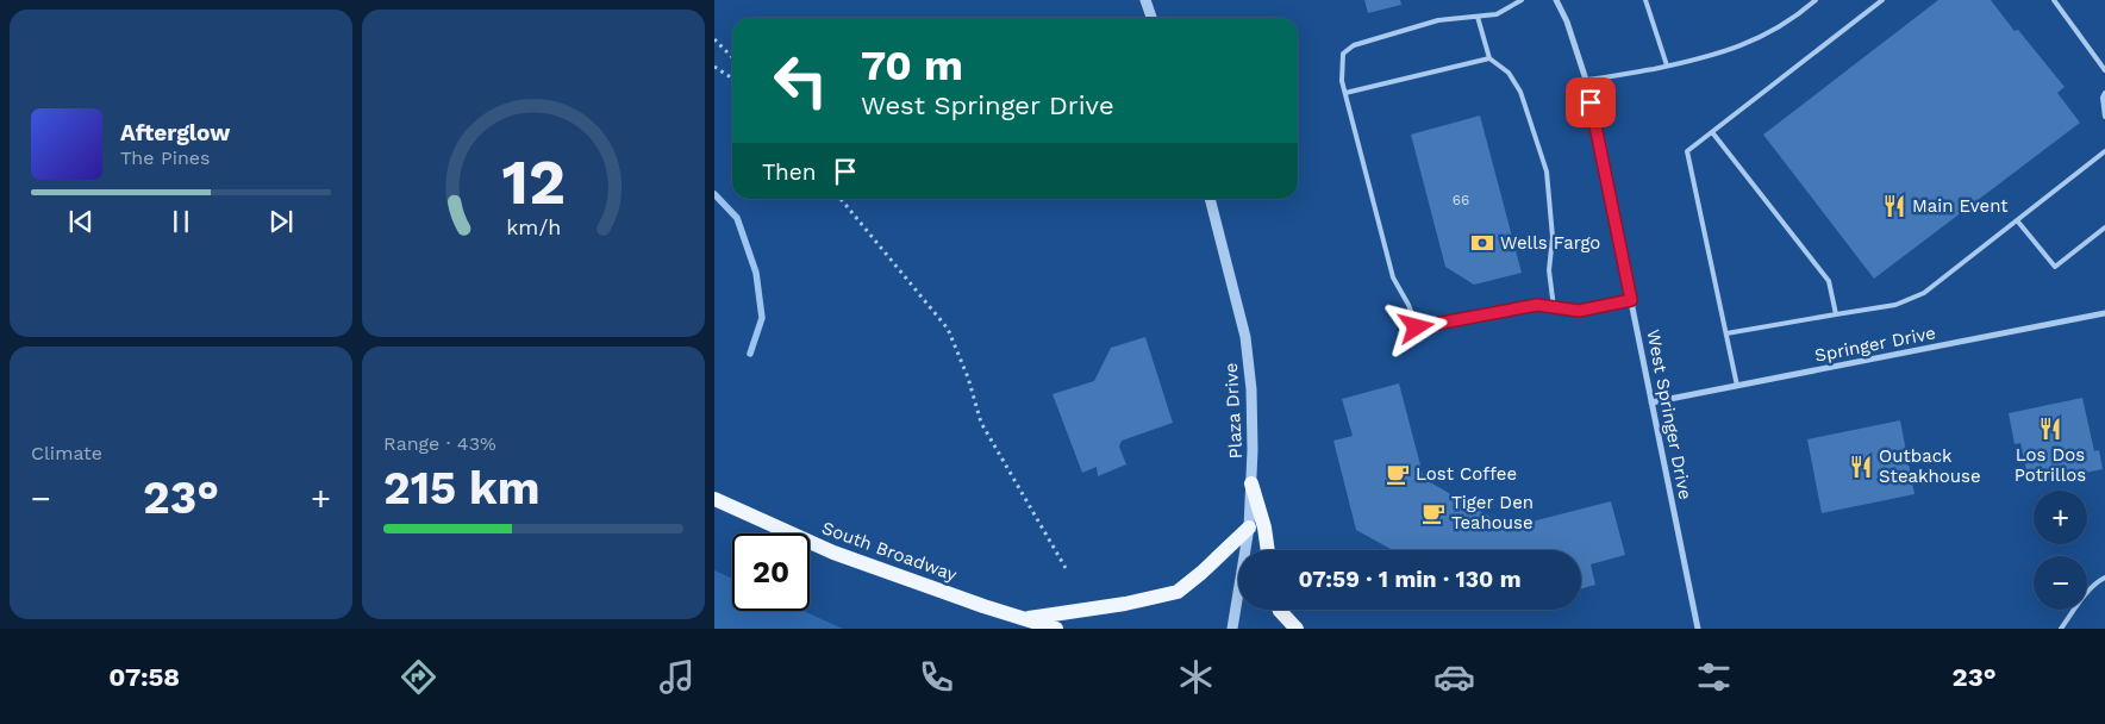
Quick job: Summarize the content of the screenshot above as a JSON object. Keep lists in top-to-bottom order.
{
  "streets": {
    "main road": ["South Broadway"],
    "street": ["Springer Drive", "Plaza Drive", "West Springer Drive"]
  },
  "crossings": [
    ["Springer Drive", "West Springer Drive"]
  ],
  "places": {
    "restaurant": ["Main Event", "Los Dos Potrillos", "Outback Steakhouse"],
    "bank": ["Wells Fargo"],
    "cafe": ["Lost Coffee", "Tiger Den Teahouse"]
  },
  "house_numbers": ["66"],
  "page": {
    "turn": ["70 m", "West Springer Drive"],
    "song": ["Afterglow", "The Pines"],
    "then": "Then",
    "tile": [
      "Climate",
      ["Range · 43%", "215 km"]
    ],
    "heat": ["−", "23°", "+"],
    "map_buttons": ["+", "−"],
    "limit": "20",
    "trip": "07:59 · 1 min · 130 m",
    "tabs": ["07:58", "23°"],
    "gauge": ["12", "km/h"]
  }
}
